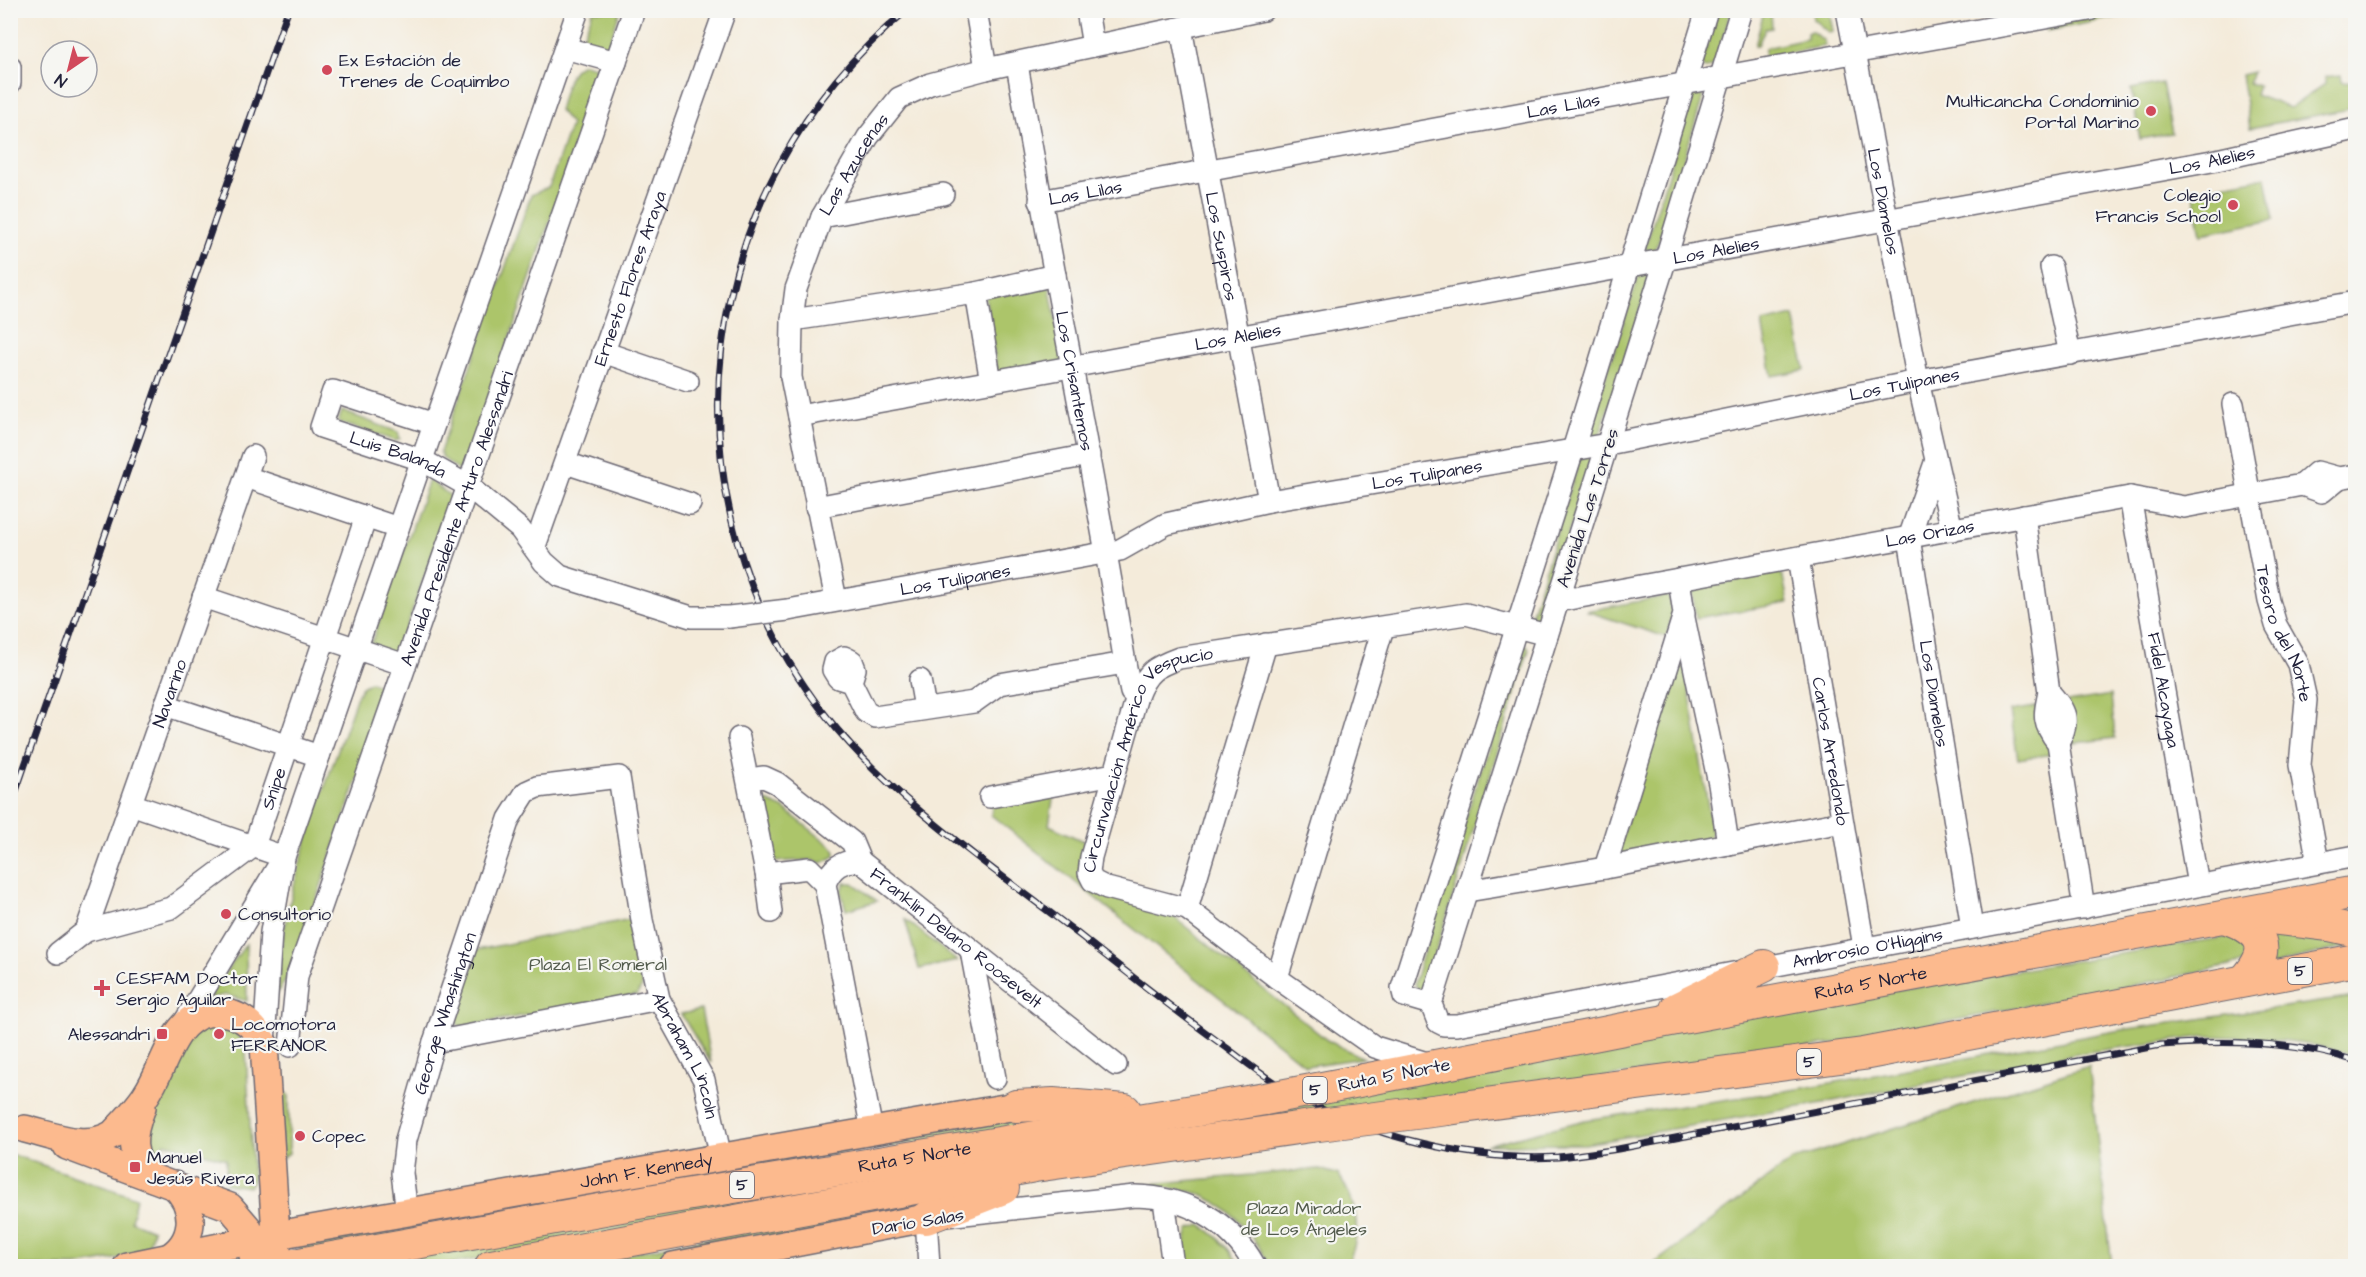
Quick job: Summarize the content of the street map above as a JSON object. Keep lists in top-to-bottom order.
{
  "streets": {
    "highway": ["5", "Ruta 5 Norte"],
    "main road": ["John F. Kennedy", "Darío Salas"],
    "street": [
      "Las Lilas",
      "Los Alelies",
      "Las Azucenas",
      "Los Diamelos",
      "Los Suspiros",
      "Ernesto Flores Araya",
      "Los Crisantemos",
      "Los Tulipanes",
      "Luis Balanda",
      "Avenida Las Torres",
      "Avenida Presidente Arturo Alessandri",
      "Las Orizas",
      "Tesoro del Norte",
      "Fidel Alcayaga",
      "Navarino",
      "Carlos Arredondo",
      "Circunvalación Américo Vespucio",
      "Snipe",
      "Franklin Delano Roosevelt",
      "Ambrosio O'Higgins",
      "George Whashington",
      "Abraham Lincoln"
    ]
  },
  "crossings": [
    ["Las Lilas", "Los Diamelos"],
    ["Las Lilas", "Los Suspiros"],
    ["Las Lilas", "Los Crisantemos"],
    ["Las Lilas", "Avenida Las Torres"],
    ["Los Alelies", "Las Azucenas"],
    ["Los Alelies", "Los Diamelos"],
    ["Los Alelies", "Los Suspiros"],
    ["Los Alelies", "Los Crisantemos"],
    ["Los Alelies", "Avenida Las Torres"],
    ["Las Azucenas", "Los Suspiros"],
    ["Las Azucenas", "Los Crisantemos"],
    ["Las Azucenas", "Los Tulipanes"],
    ["Los Diamelos", "Los Tulipanes"],
    ["Los Diamelos", "Las Orizas"],
    ["Los Diamelos", "Ambrosio O'Higgins"],
    ["Los Suspiros", "Los Tulipanes"],
    ["Ernesto Flores Araya", "Luis Balanda"],
    ["Los Crisantemos", "Los Tulipanes"],
    ["Los Crisantemos", "Circunvalación Américo Vespucio"],
    ["Los Tulipanes", "Luis Balanda"],
    ["Los Tulipanes", "Avenida Las Torres"],
    ["Luis Balanda", "Avenida Presidente Arturo Alessandri"],
    ["Avenida Las Torres", "Las Orizas"],
    ["Avenida Las Torres", "Circunvalación Américo Vespucio"],
    ["Avenida Las Torres", "Ambrosio O'Higgins"],
    ["Las Orizas", "Tesoro del Norte"],
    ["Las Orizas", "Fidel Alcayaga"],
    ["Las Orizas", "Carlos Arredondo"],
    ["Tesoro del Norte", "Ambrosio O'Higgins"],
    ["Fidel Alcayaga", "Ambrosio O'Higgins"],
    ["Carlos Arredondo", "Ambrosio O'Higgins"],
    ["Circunvalación Américo Vespucio", "Ruta 5 Norte"],
    ["Ruta 5 Norte", "John F. Kennedy"],
    ["George Whashington", "Abraham Lincoln"],
    ["George Whashington", "John F. Kennedy"],
    ["Abraham Lincoln", "John F. Kennedy"]
  ],
  "parks": ["Plaza El Romeral", "Plaza Mirador de Los Ángeles"],
  "places": {
    "other": [
      "Ex Estación de Trenes de Coquimbo",
      "Multicancha Condominio Portal Marino",
      "Colegio Francis School",
      "Consultorio",
      "Locomotora FERRANOR",
      "Copec"
    ],
    "health": ["CESFAM Doctor Sergio Aguilar"],
    "transit": ["Alessandri", "Manuel Jesús Rivera"]
  },
  "north": "bottom left"
}
